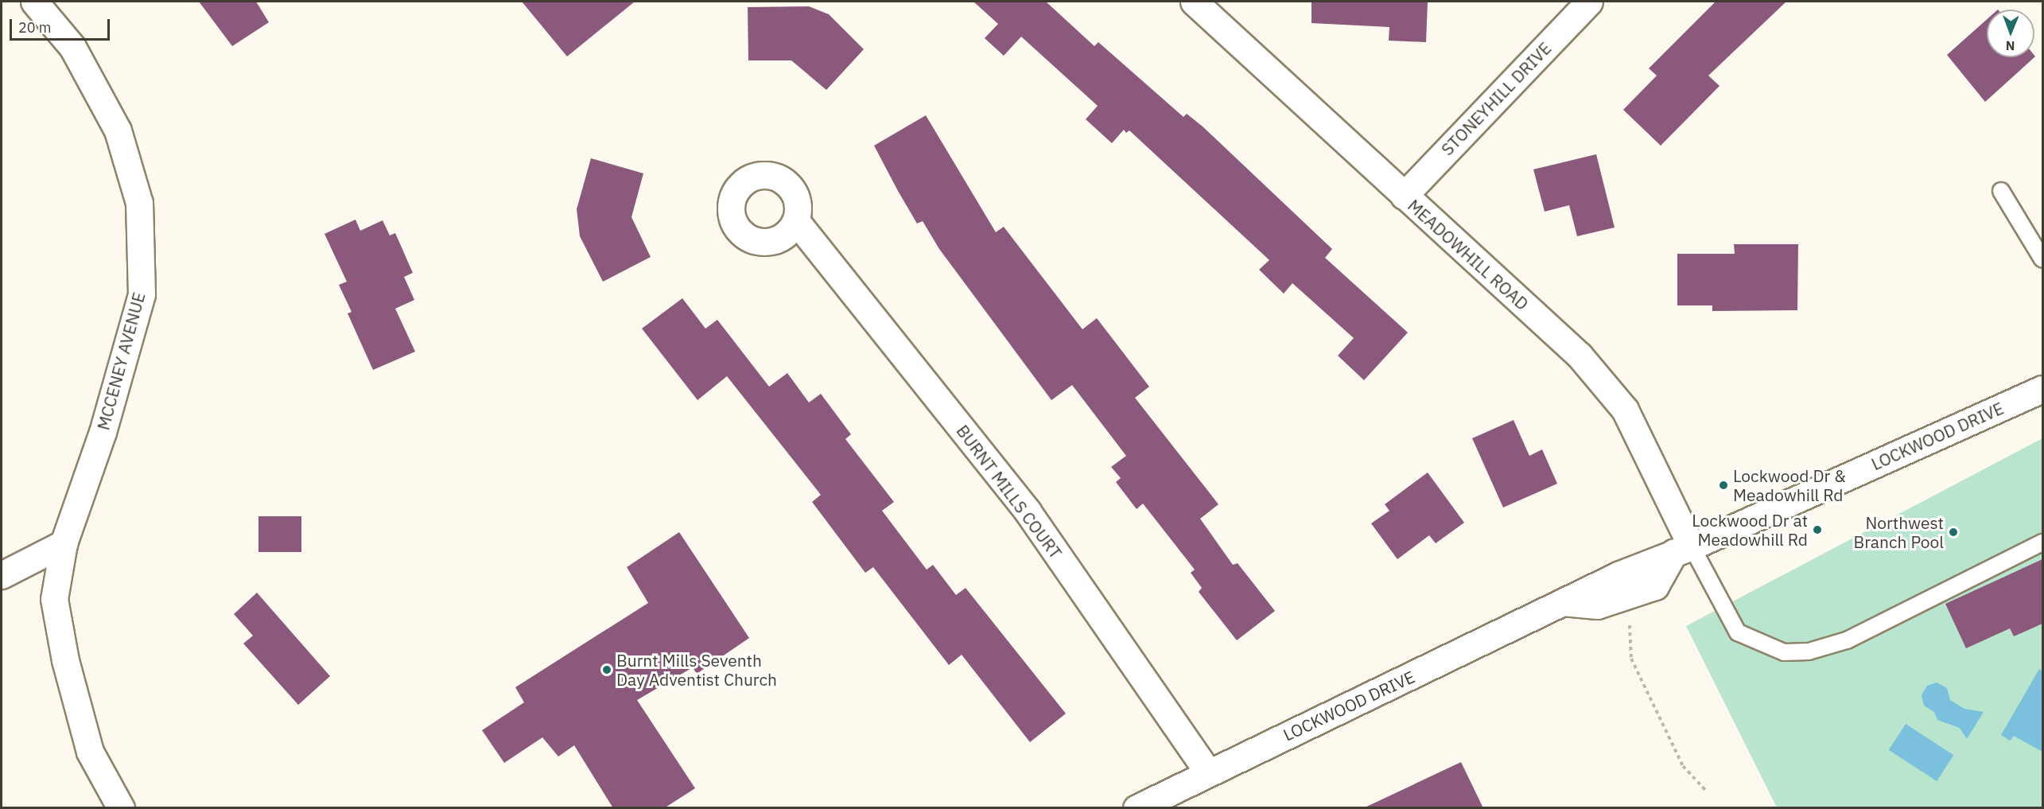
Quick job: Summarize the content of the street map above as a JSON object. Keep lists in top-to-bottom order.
{
  "streets": {
    "street": [
      "STONEYHILL DRIVE",
      "MEADOWHILL ROAD",
      "MCCENEY AVENUE",
      "LOCKWOOD DRIVE",
      "BURNT MILLS COURT"
    ]
  },
  "crossings": [
    ["STONEYHILL DRIVE", "MEADOWHILL ROAD"],
    ["MEADOWHILL ROAD", "LOCKWOOD DRIVE"],
    ["LOCKWOOD DRIVE", "BURNT MILLS COURT"]
  ],
  "places": [
    "Lockwood Dr & Meadowhill Rd",
    "Lockwood Dr at Meadowhill Rd",
    "Northwest Branch Pool",
    "Burnt Mills Seventh Day Adventist Church"
  ],
  "scale_bar": "20 m",
  "north": "bottom"
}
